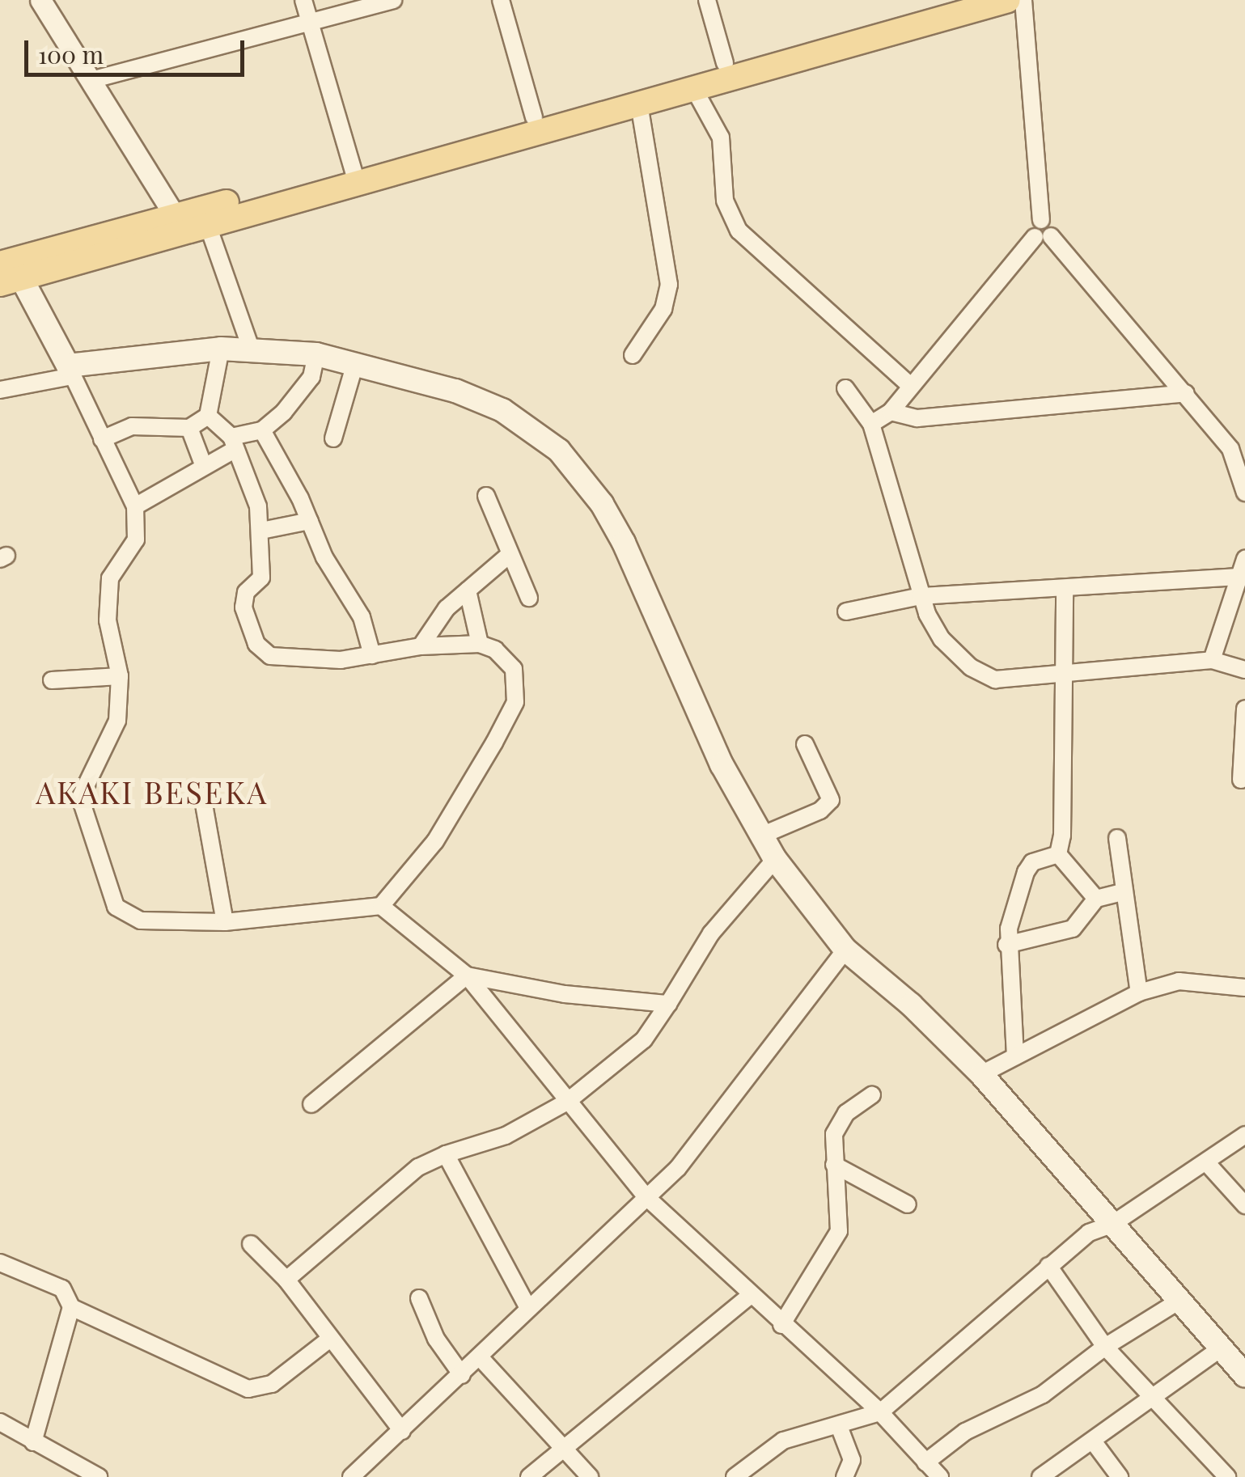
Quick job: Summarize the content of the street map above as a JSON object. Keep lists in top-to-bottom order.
{
  "districts": ["AKAKI BESEKA"],
  "scale_bar": "100 m"
}
